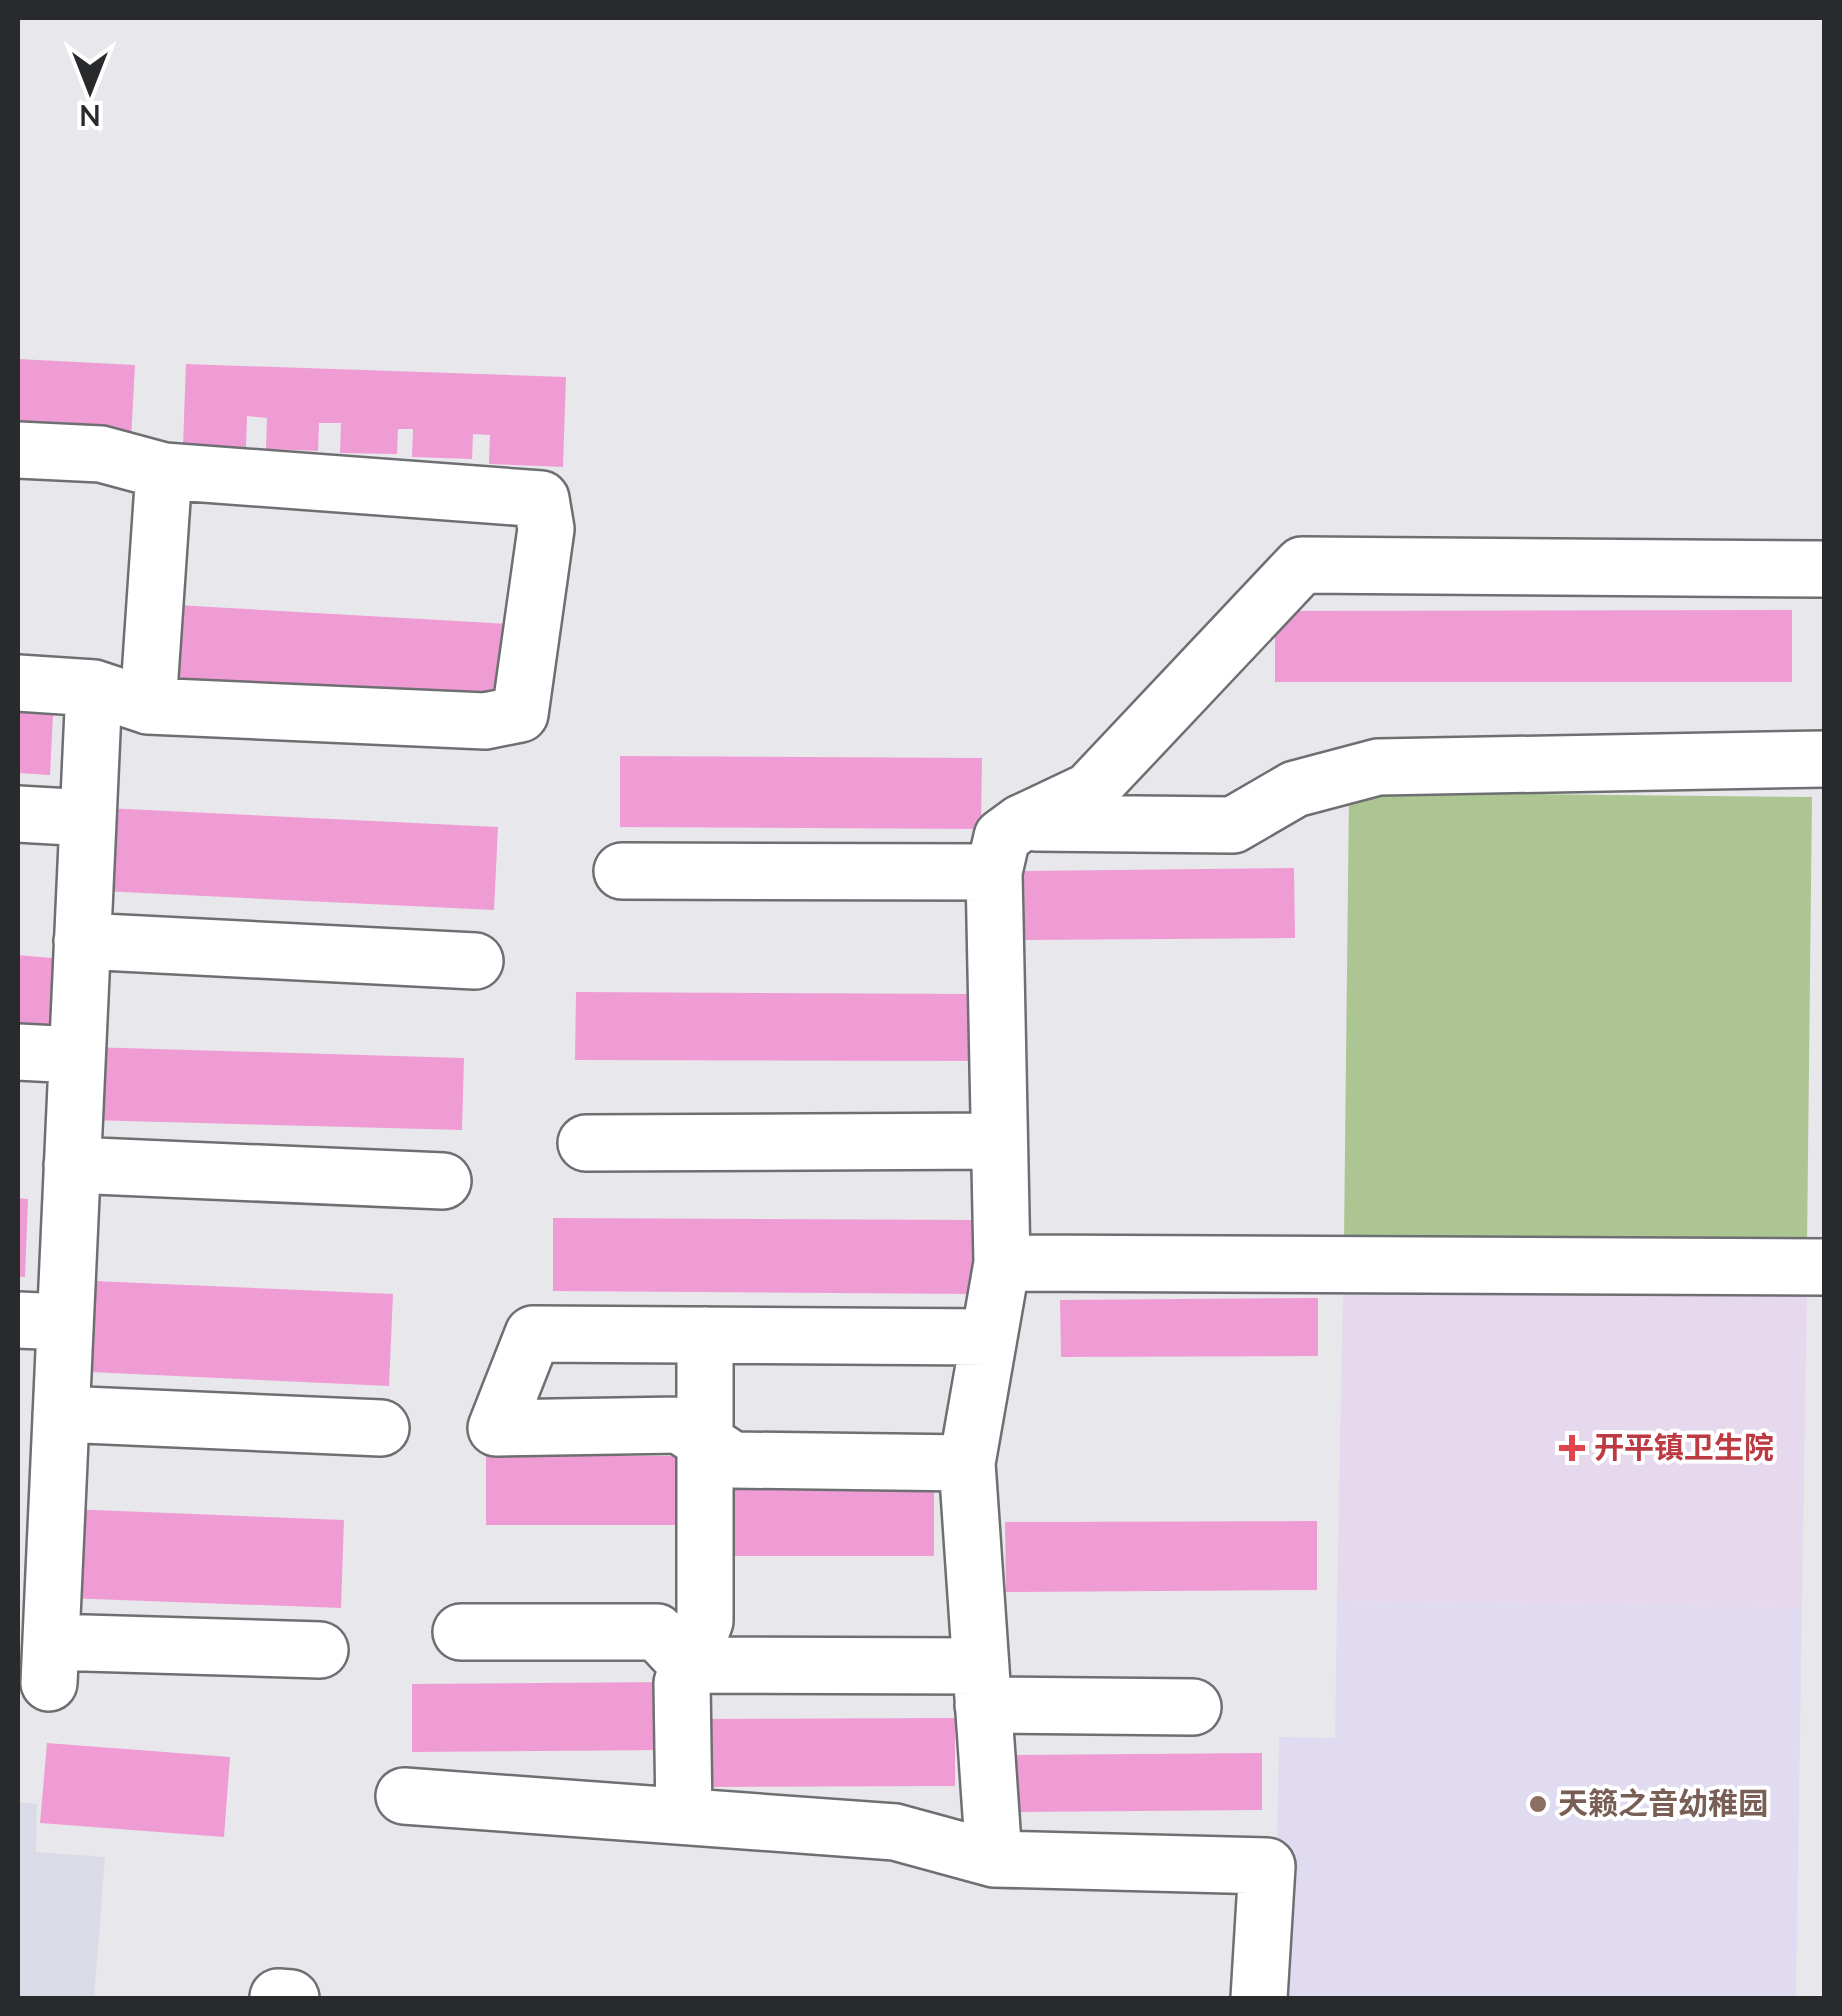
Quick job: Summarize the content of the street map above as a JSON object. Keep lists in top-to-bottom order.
{
  "places": {
    "health": ["开平镇卫生院"],
    "other": ["天籁之音幼稚园"]
  },
  "north": "bottom"
}
